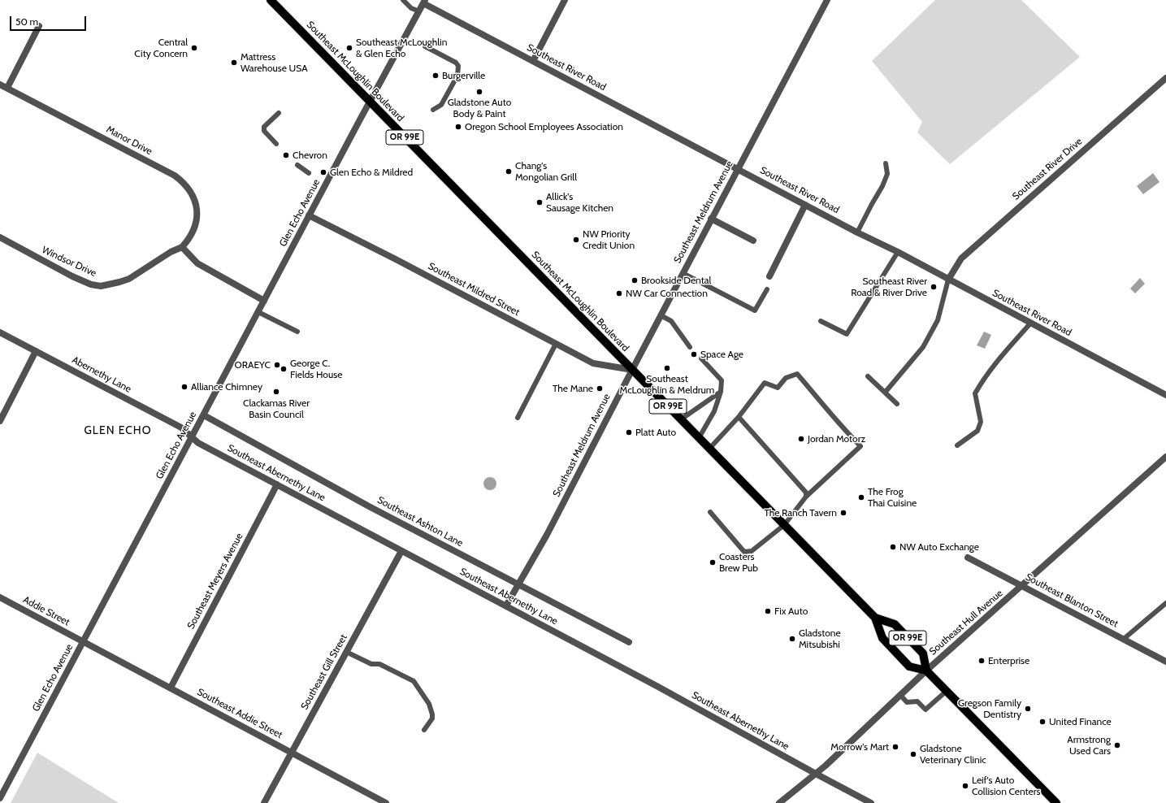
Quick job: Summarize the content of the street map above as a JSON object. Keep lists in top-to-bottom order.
{
  "streets": {
    "main road": ["Southeast McLoughlin Boulevard", "OR 99E"],
    "street": [
      "Southeast River Road",
      "Manor Drive",
      "Southeast River Drive",
      "Southeast Meldrum Avenue",
      "Glen Echo Avenue",
      "Windsor Drive",
      "Southeast Mildred Street",
      "Abernethy Lane",
      "Southeast Abernethy Lane",
      "Southeast Ashton Lane",
      "Southeast Meyers Avenue",
      "Southeast Blanton Street",
      "Addie Street",
      "Southeast Hull Avenue",
      "Southeast Gill Street",
      "Southeast Addie Street"
    ]
  },
  "crossings": [
    ["Southeast River Road", "Southeast River Drive"],
    ["Southeast River Road", "Southeast Meldrum Avenue"],
    ["Southeast River Road", "Glen Echo Avenue"],
    ["Southeast McLoughlin Boulevard", "Southeast Meldrum Avenue"],
    ["Southeast McLoughlin Boulevard", "Glen Echo Avenue"],
    ["Southeast McLoughlin Boulevard", "Southeast Mildred Street"],
    ["Southeast McLoughlin Boulevard", "Southeast Hull Avenue"],
    ["Manor Drive", "Windsor Drive"],
    ["Southeast Meldrum Avenue", "Southeast Mildred Street"],
    ["Southeast Meldrum Avenue", "Southeast Abernethy Lane"],
    ["Southeast Meldrum Avenue", "Southeast Ashton Lane"],
    ["Glen Echo Avenue", "Southeast Mildred Street"],
    ["Glen Echo Avenue", "Abernethy Lane"],
    ["Glen Echo Avenue", "Southeast Abernethy Lane"],
    ["Glen Echo Avenue", "Southeast Ashton Lane"],
    ["Glen Echo Avenue", "Addie Street"],
    ["Glen Echo Avenue", "Southeast Addie Street"],
    ["Abernethy Lane", "Southeast Abernethy Lane"],
    ["Southeast Abernethy Lane", "Southeast Meyers Avenue"],
    ["Southeast Abernethy Lane", "Southeast Hull Avenue"],
    ["Southeast Abernethy Lane", "Southeast Gill Street"],
    ["Southeast Meyers Avenue", "Southeast Addie Street"],
    ["Southeast Blanton Street", "Southeast Hull Avenue"],
    ["Addie Street", "Southeast Addie Street"],
    ["Southeast Gill Street", "Southeast Addie Street"]
  ],
  "districts": ["GLEN ECHO"],
  "places": [
    "Central City Concern",
    "Southeast McLoughlin & Glen Echo",
    "Mattress Warehouse USA",
    "Burgerville",
    "Gladstone Auto Body & Paint",
    "Oregon School Employees Association",
    "Chevron",
    "Chang's Mongolian Grill",
    "Glen Echo & Mildred",
    "Allick's Sausage Kitchen",
    "NW Priority Credit Union",
    "Brookside Dental",
    "Southeast River Road & River Drive",
    "NW Car Connection",
    "Space Age",
    "ORAEYC",
    "Southeast McLoughlin & Meldrum",
    "George C. Fields House",
    "Alliance Chimney",
    "The Mane",
    "Clackamas River Basin Council",
    "Platt Auto",
    "Jordan Motorz",
    "The Frog Thai Cuisine",
    "The Ranch Tavern",
    "NW Auto Exchange",
    "Coasters Brew Pub",
    "Fix Auto",
    "Gladstone Mitsubishi",
    "Enterprise",
    "Gregson Family Dentistry",
    "United Finance",
    "Armstrong Used Cars",
    "Morrow's Mart",
    "Gladstone Veterinary Clinic",
    "Leif's Auto Collision Centers"
  ],
  "scale_bar": "50 m"
}
